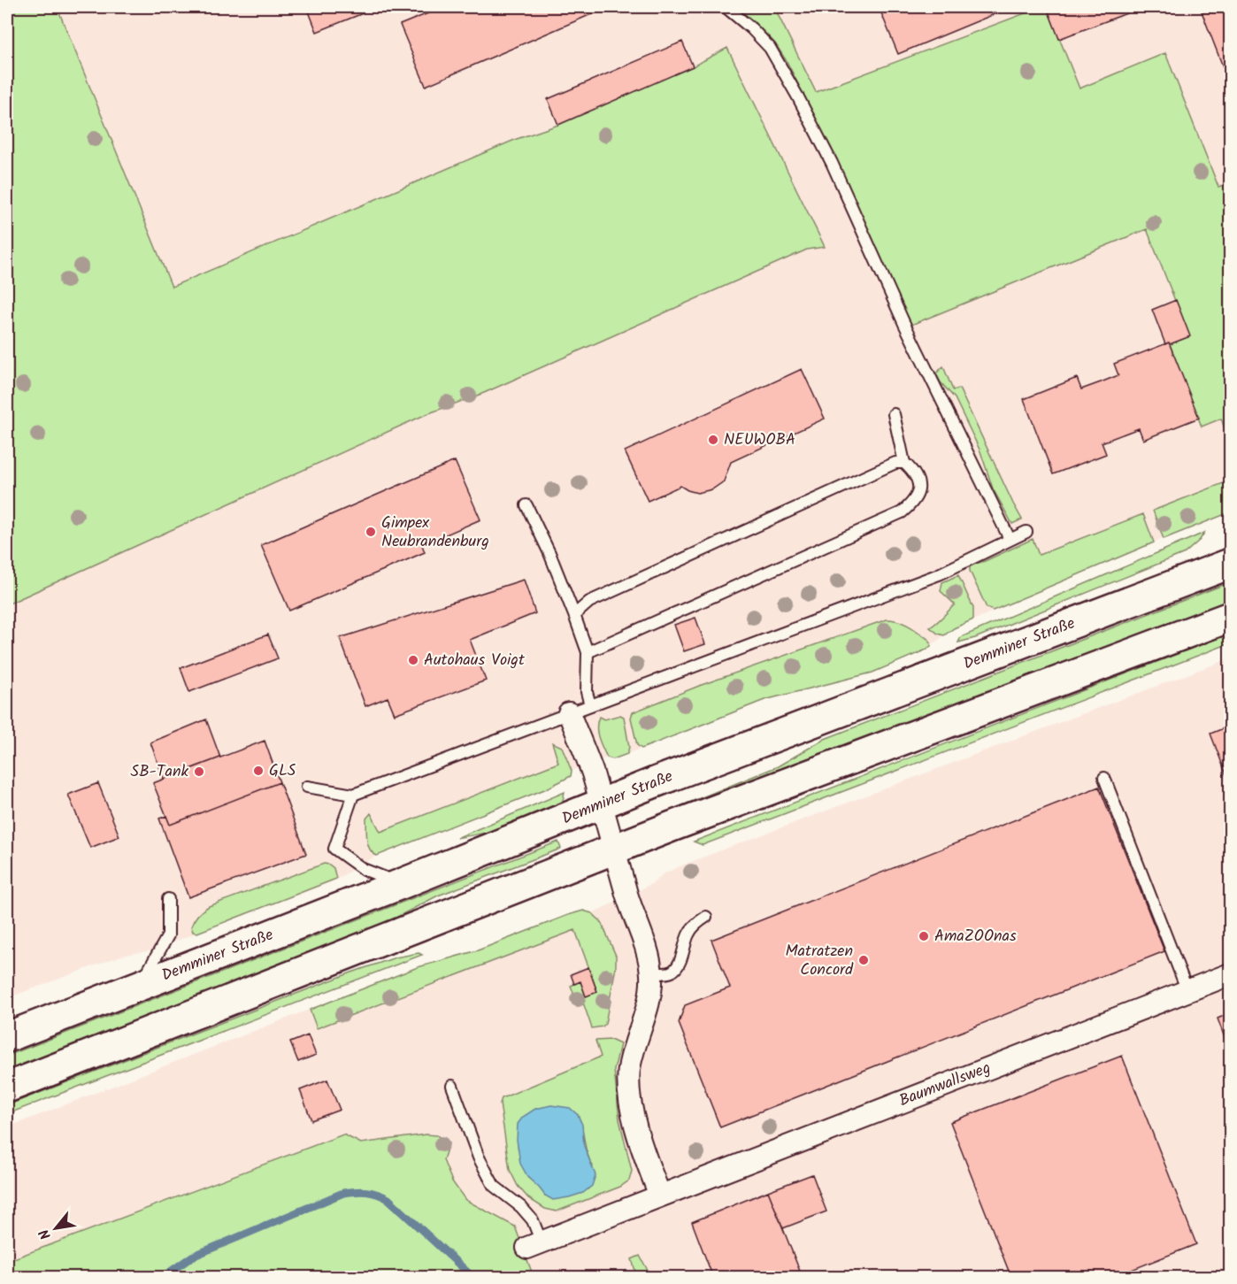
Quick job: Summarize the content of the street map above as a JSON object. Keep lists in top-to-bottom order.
{
  "streets": {
    "main road": ["Demminer Straße"],
    "street": ["Baumwallsweg"]
  },
  "places": [
    "NEUWOBA",
    "Gimpex Neubrandenburg",
    "Autohaus Voigt",
    "GLS",
    "SB-Tank",
    "AmaZOOnas",
    "Matratzen Concord"
  ],
  "north": "bottom left"
}
